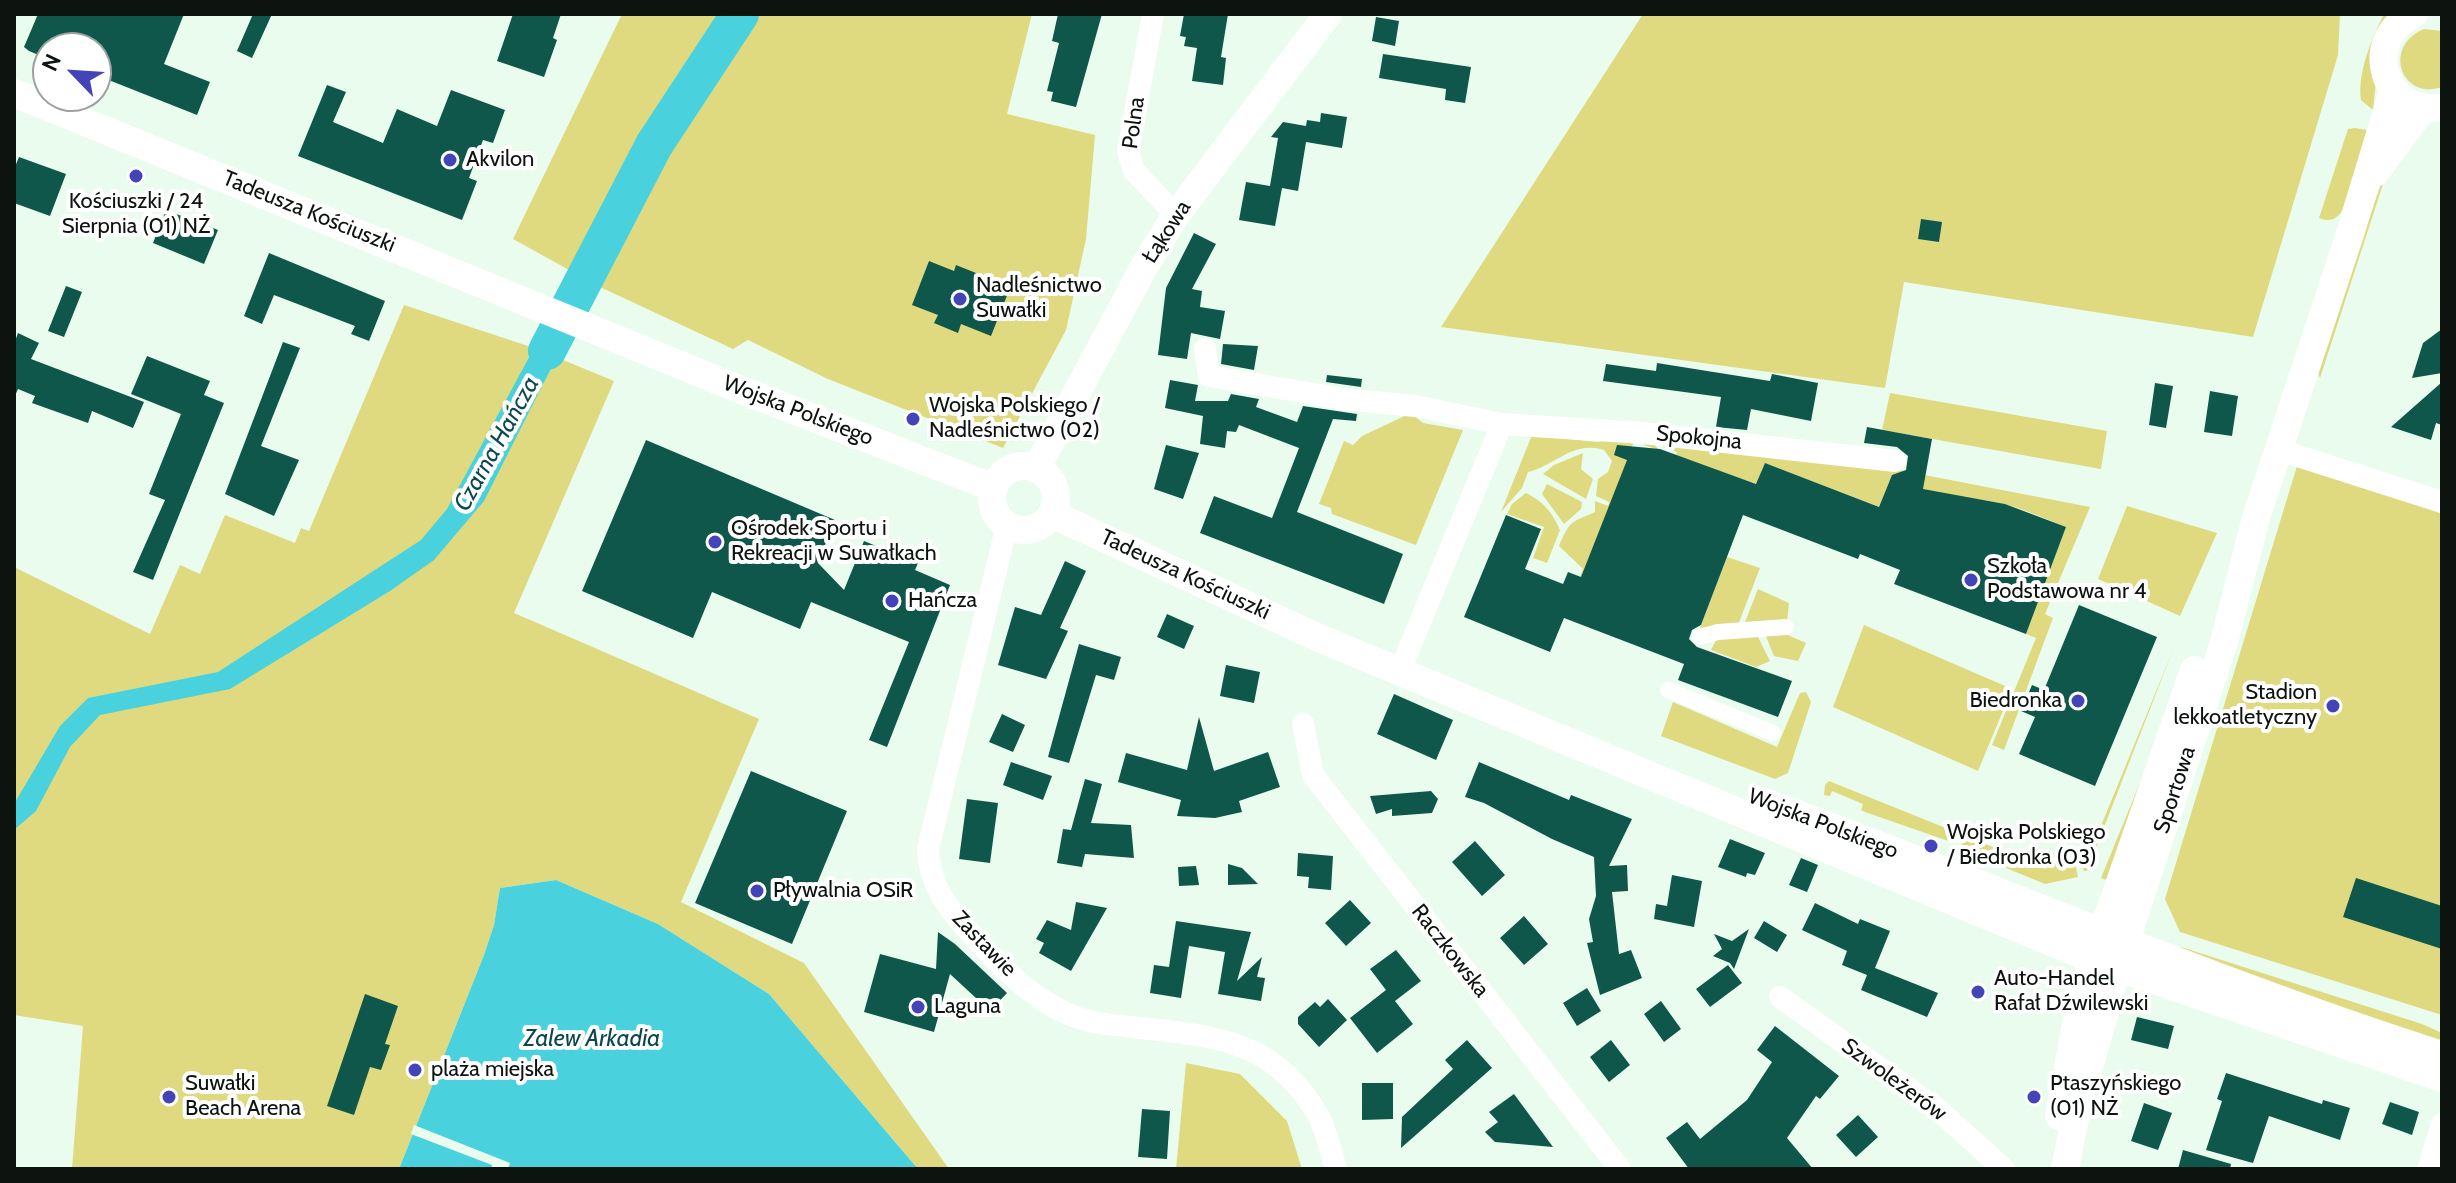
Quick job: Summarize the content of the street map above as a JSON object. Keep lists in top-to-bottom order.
{
  "streets": {
    "street": [
      "Polna",
      "Tadeusza Kościuszki",
      "Łąkowa",
      "Wojska Polskiego",
      "Spokojna",
      "Sportowa",
      "Zastawie",
      "Raczkowska",
      "Szwoleżerów"
    ]
  },
  "crossings": [
    ["Polna", "Łąkowa"],
    ["Tadeusza Kościuszki", "Łąkowa"],
    ["Tadeusza Kościuszki", "Wojska Polskiego"],
    ["Tadeusza Kościuszki", "Zastawie"],
    ["Łąkowa", "Wojska Polskiego"],
    ["Łąkowa", "Zastawie"],
    ["Wojska Polskiego", "Sportowa"],
    ["Wojska Polskiego", "Zastawie"]
  ],
  "water": ["Czarna Hańcza", "Zalew Arkadia"],
  "places": [
    "Akvilon",
    "Kościuszki / 24 Sierpnia (01) NŻ",
    "Nadleśnictwo Suwałki",
    "Wojska Polskiego / Nadleśnictwo (02)",
    "Ośrodek Sportu i Rekreacji w Suwałkach",
    "Szkoła Podstawowa nr 4",
    "Hańcza",
    "Biedronka",
    "Stadion lekkoatletyczny",
    "Wojska Polskiego / Biedronka (03)",
    "Pływalnia OSiR",
    "Auto-Handel Rafał Dźwilewski",
    "Laguna",
    "plaża miejska",
    "Suwałki Beach Arena",
    "Ptaszyńskiego (01) NŻ"
  ],
  "north": "top left"
}
